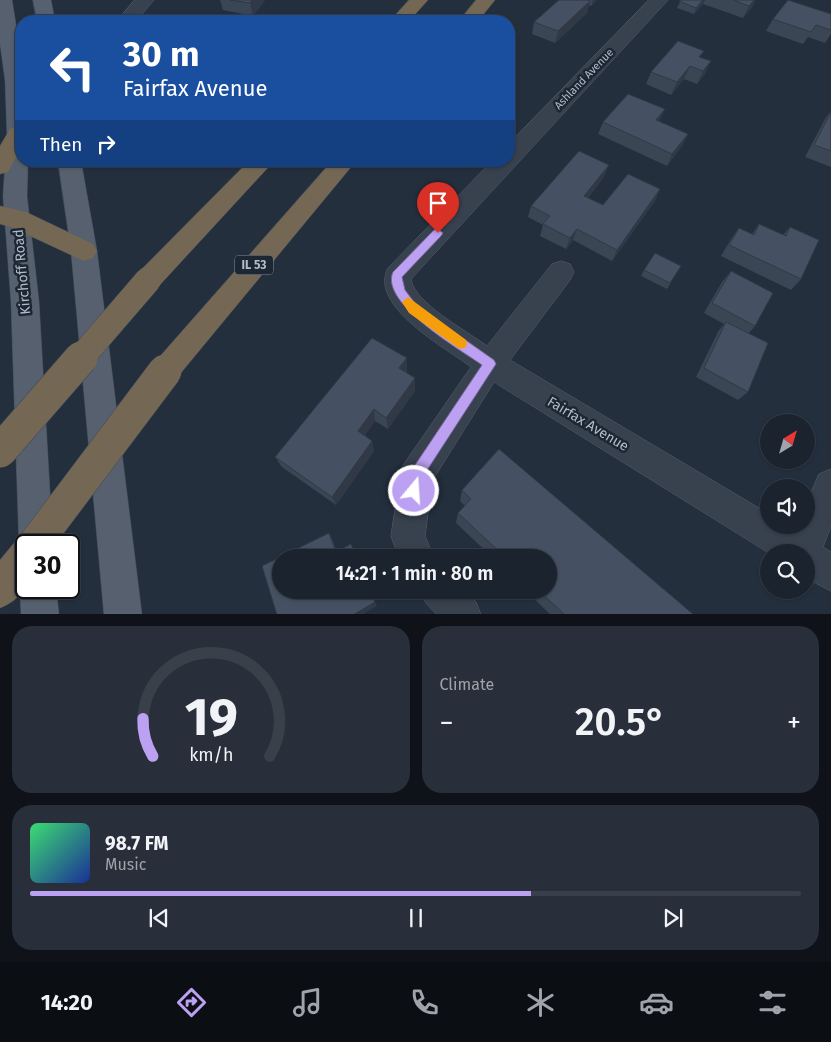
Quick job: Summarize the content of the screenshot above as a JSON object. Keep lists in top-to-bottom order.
{
  "streets": {
    "highway": ["IL 53"],
    "main road": ["Kirchoff Road"],
    "street": ["Ashland Avenue", "Fairfax Avenue"]
  },
  "north": "top right",
  "page": {
    "turn": ["30 m", "Fairfax Avenue"],
    "then": "Then",
    "limit": "30",
    "trip": "14:21 · 1 min · 80 m",
    "tile": "Climate",
    "heat": ["−", "20.5°", "+"],
    "song": ["98.7 FM", "Music"],
    "tabs": "14:20",
    "gauge": ["19", "km/h"]
  }
}
